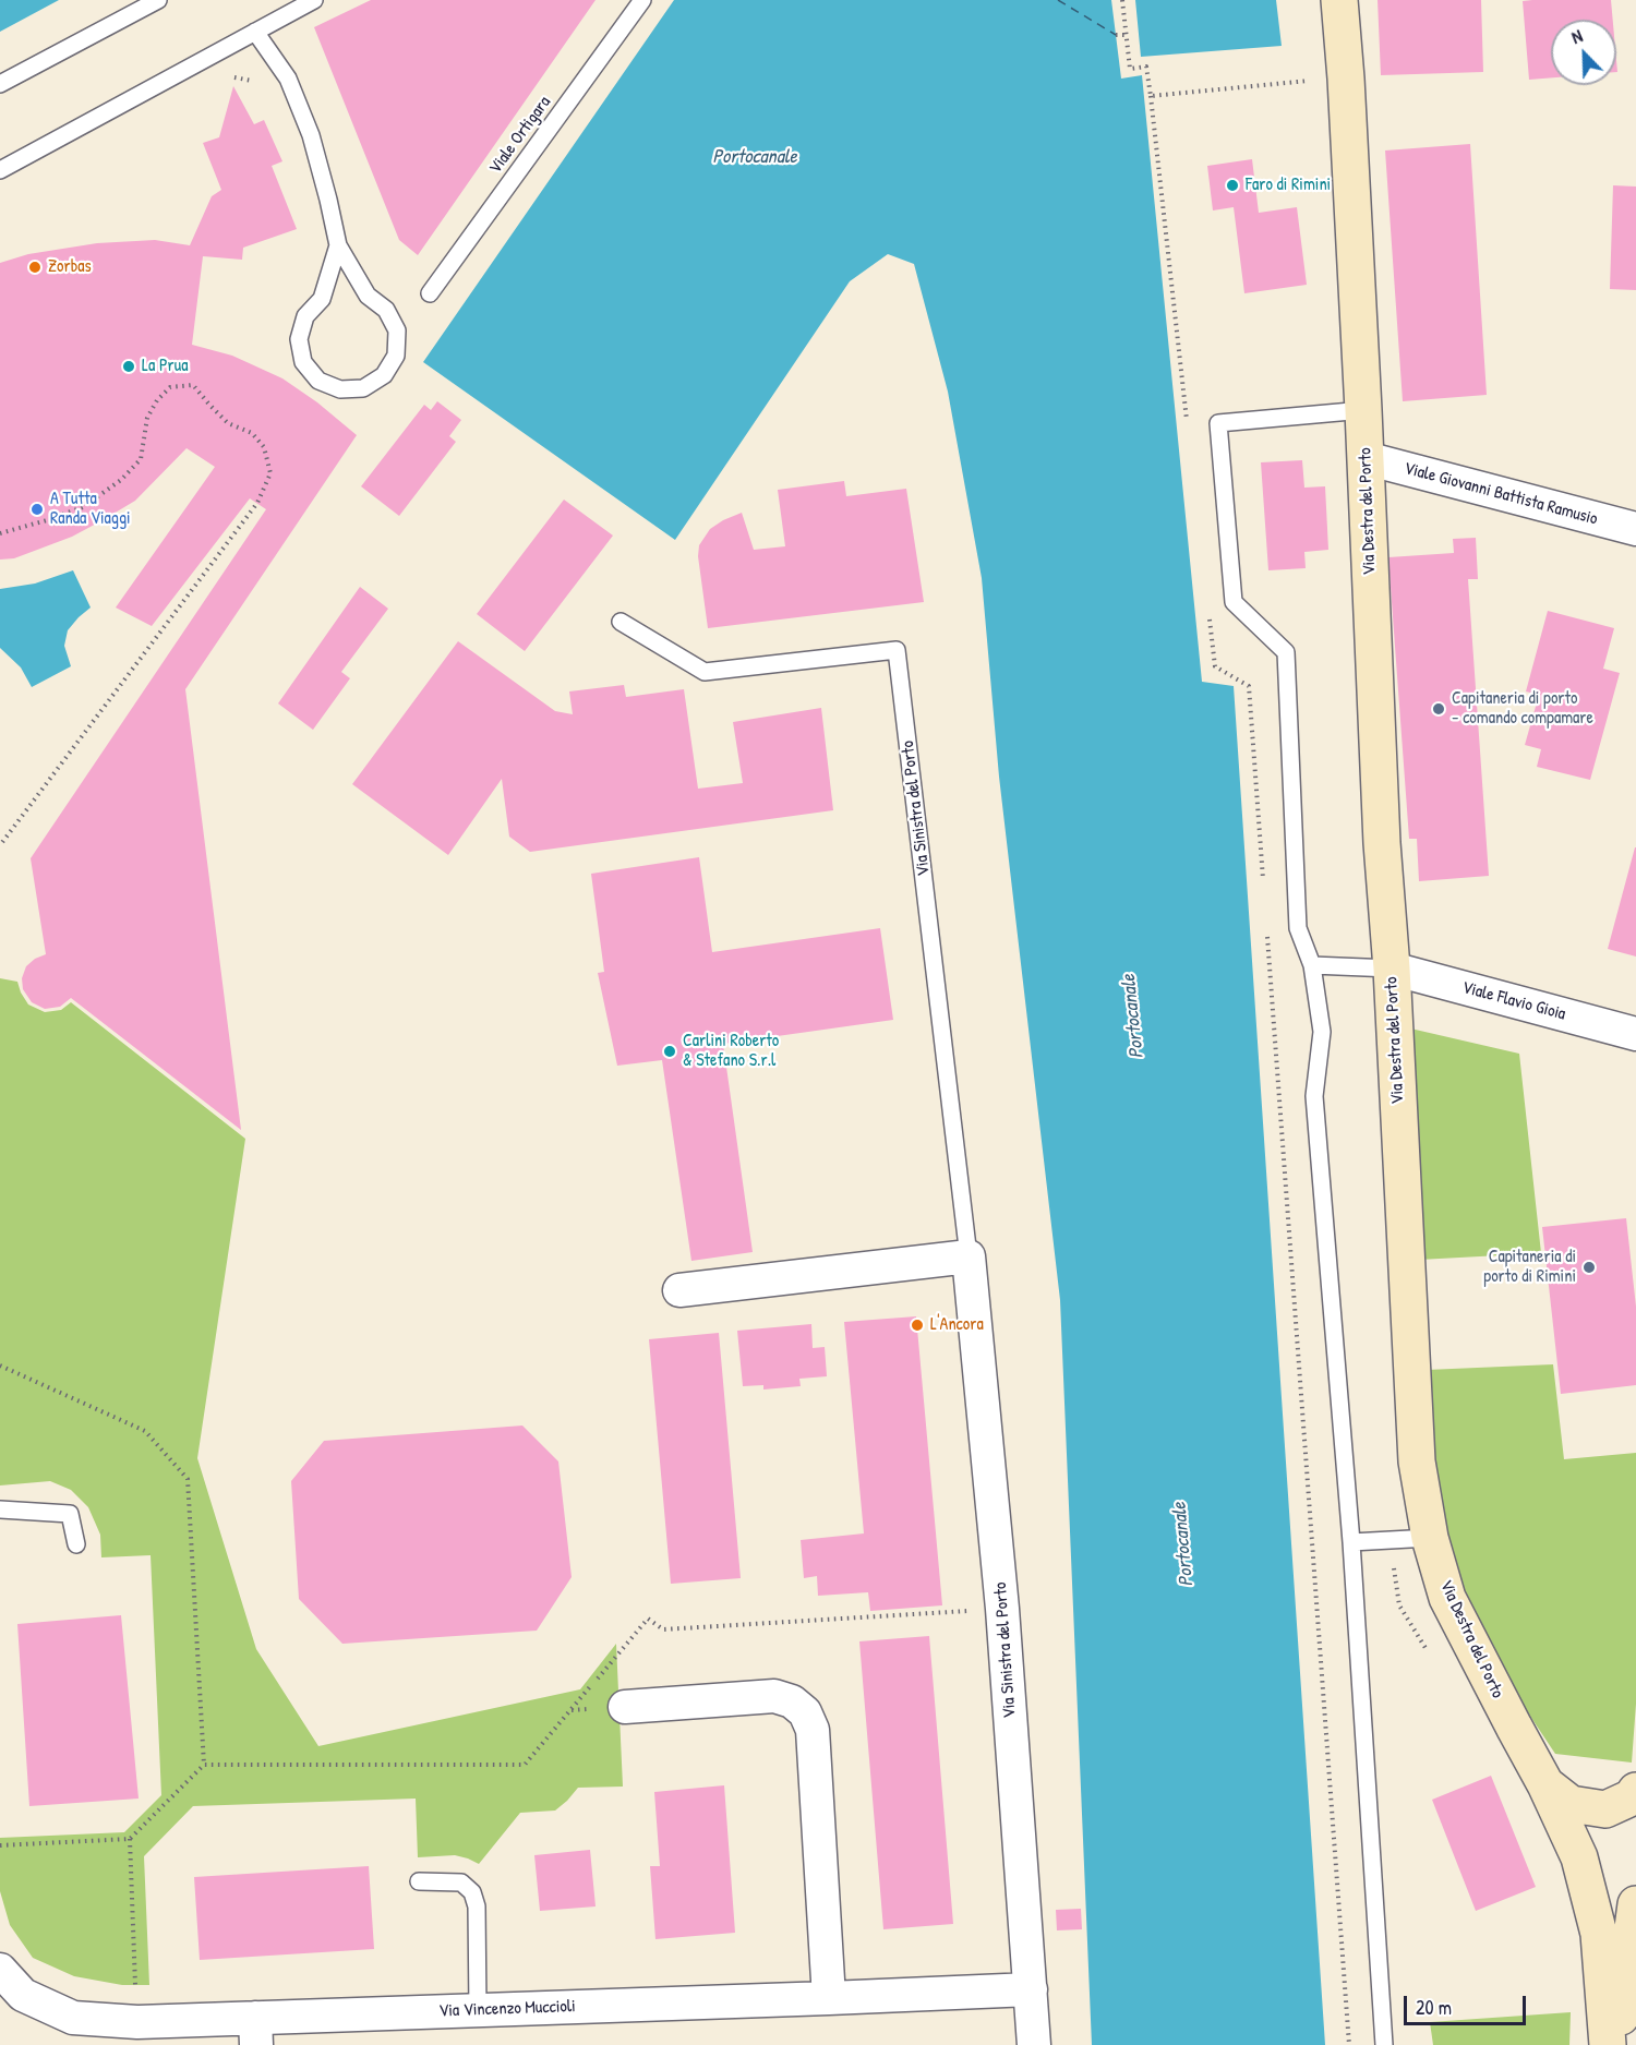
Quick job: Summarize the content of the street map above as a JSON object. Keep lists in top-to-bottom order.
{
  "streets": {
    "street": [
      "Viale Giovanni Battista Ramusio",
      "Via Destra del Porto",
      "Via Sinistra del Porto",
      "Viale Flavio Gioia",
      "Via Vincenzo Muccioli"
    ],
    "lane": ["Viale Ortigara"]
  },
  "crossings": [
    ["Viale Giovanni Battista Ramusio", "Via Destra del Porto"],
    ["Via Destra del Porto", "Viale Flavio Gioia"],
    ["Via Sinistra del Porto", "Via Vincenzo Muccioli"]
  ],
  "water": ["Portocanale"],
  "places": [
    "Faro di Rimini",
    "Zorbas",
    "La Prua",
    "A Tutta Randa Viaggi",
    "Capitaneria di porto - comando compamare",
    "Carlini Roberto & Stefano S.r.l",
    "Capitaneria di porto di Rimini",
    "L'Ancora"
  ],
  "scale_bar": "20 m",
  "north": "top left"
}
